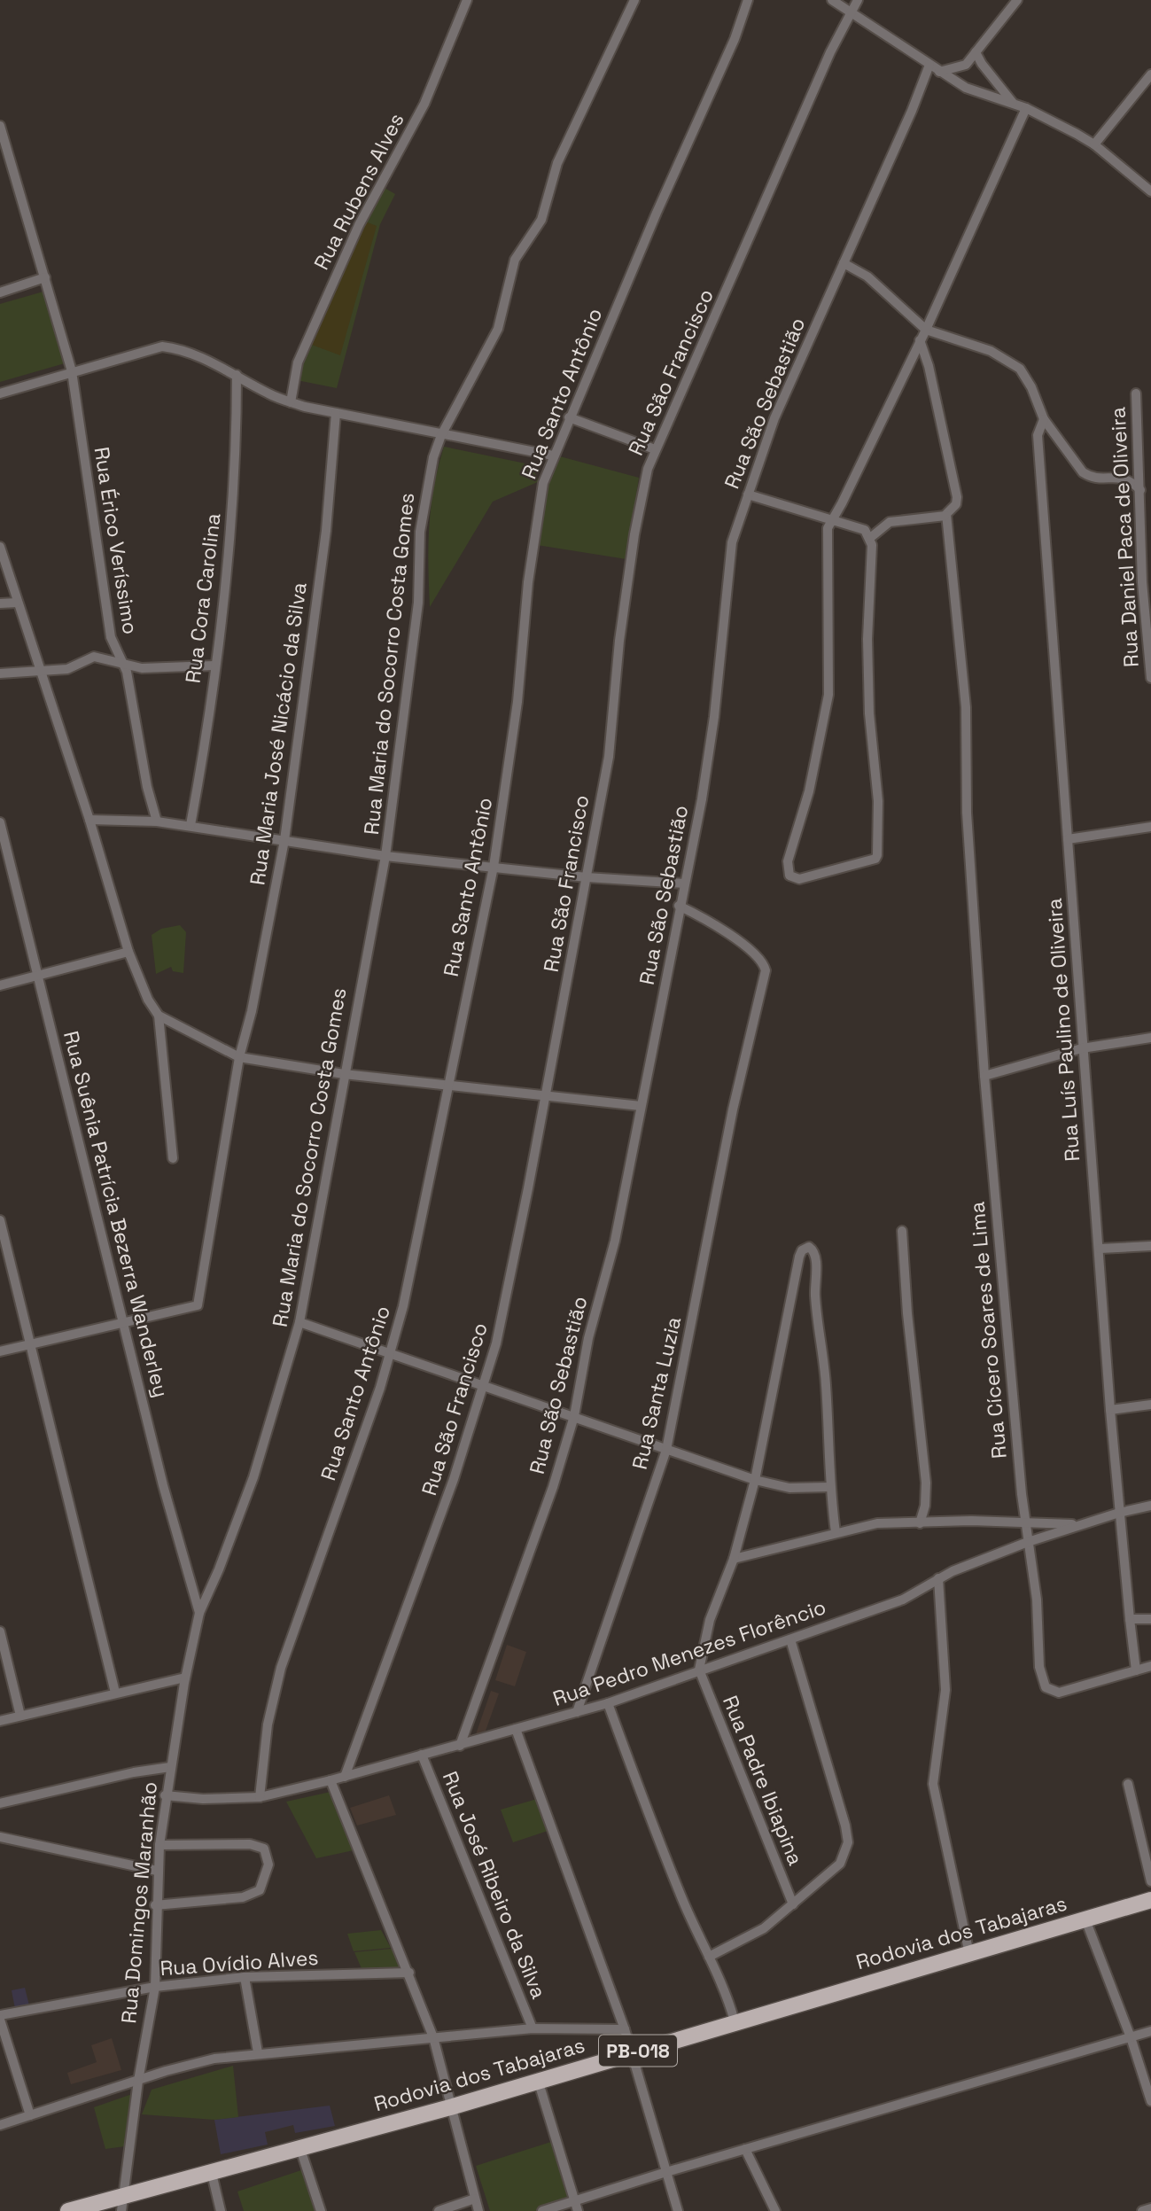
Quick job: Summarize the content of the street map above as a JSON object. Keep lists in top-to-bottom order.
{
  "streets": {
    "main road": ["Rodovia dos Tabajaras", "PB-018"],
    "street": [
      "Rua Rubens Alves",
      "Rua São Francisco",
      "Rua Santo Antônio",
      "Rua São Sebastião",
      "Rua Daniel Paca de Oliveira",
      "Rua Érico Veríssimo",
      "Rua Cora Carolina",
      "Rua Maria do Socorro Costa Gomes",
      "Rua Maria José Nicácio da Silva",
      "Rua Luís Paulino de Oliveira",
      "Rua Suênia Patrícia Bezerra Wanderley",
      "Rua Cícero Soares de Lima",
      "Rua Santa Luzia",
      "Rua Pedro Menezes Florêncio",
      "Rua Padre Ibiapina",
      "Rua José Ribeiro da Silva",
      "Rua Domingos Maranhão",
      "Rua Ovídio Alves"
    ]
  },
  "crossings": [
    ["Rua São Francisco", "Rua Pedro Menezes Florêncio"],
    ["Rua Santo Antônio", "Rua Pedro Menezes Florêncio"],
    ["Rua São Sebastião", "Rua Santa Luzia"],
    ["Rua São Sebastião", "Rua Pedro Menezes Florêncio"],
    ["Rua Maria do Socorro Costa Gomes", "Rua Suênia Patrícia Bezerra Wanderley"],
    ["Rua Maria do Socorro Costa Gomes", "Rua Domingos Maranhão"],
    ["Rua Maria José Nicácio da Silva", "Rua Suênia Patrícia Bezerra Wanderley"],
    ["Rua Luís Paulino de Oliveira", "Rua Cícero Soares de Lima"],
    ["Rua Luís Paulino de Oliveira", "Rua Pedro Menezes Florêncio"],
    ["Rua Suênia Patrícia Bezerra Wanderley", "Rua Domingos Maranhão"],
    ["Rua Cícero Soares de Lima", "Rua Pedro Menezes Florêncio"],
    ["Rua Santa Luzia", "Rua Pedro Menezes Florêncio"],
    ["Rua Pedro Menezes Florêncio", "Rua Padre Ibiapina"],
    ["Rua Pedro Menezes Florêncio", "Rua José Ribeiro da Silva"],
    ["Rua Pedro Menezes Florêncio", "Rua Domingos Maranhão"],
    ["Rua Domingos Maranhão", "Rodovia dos Tabajaras"],
    ["Rua Domingos Maranhão", "Rua Ovídio Alves"]
  ]
}
